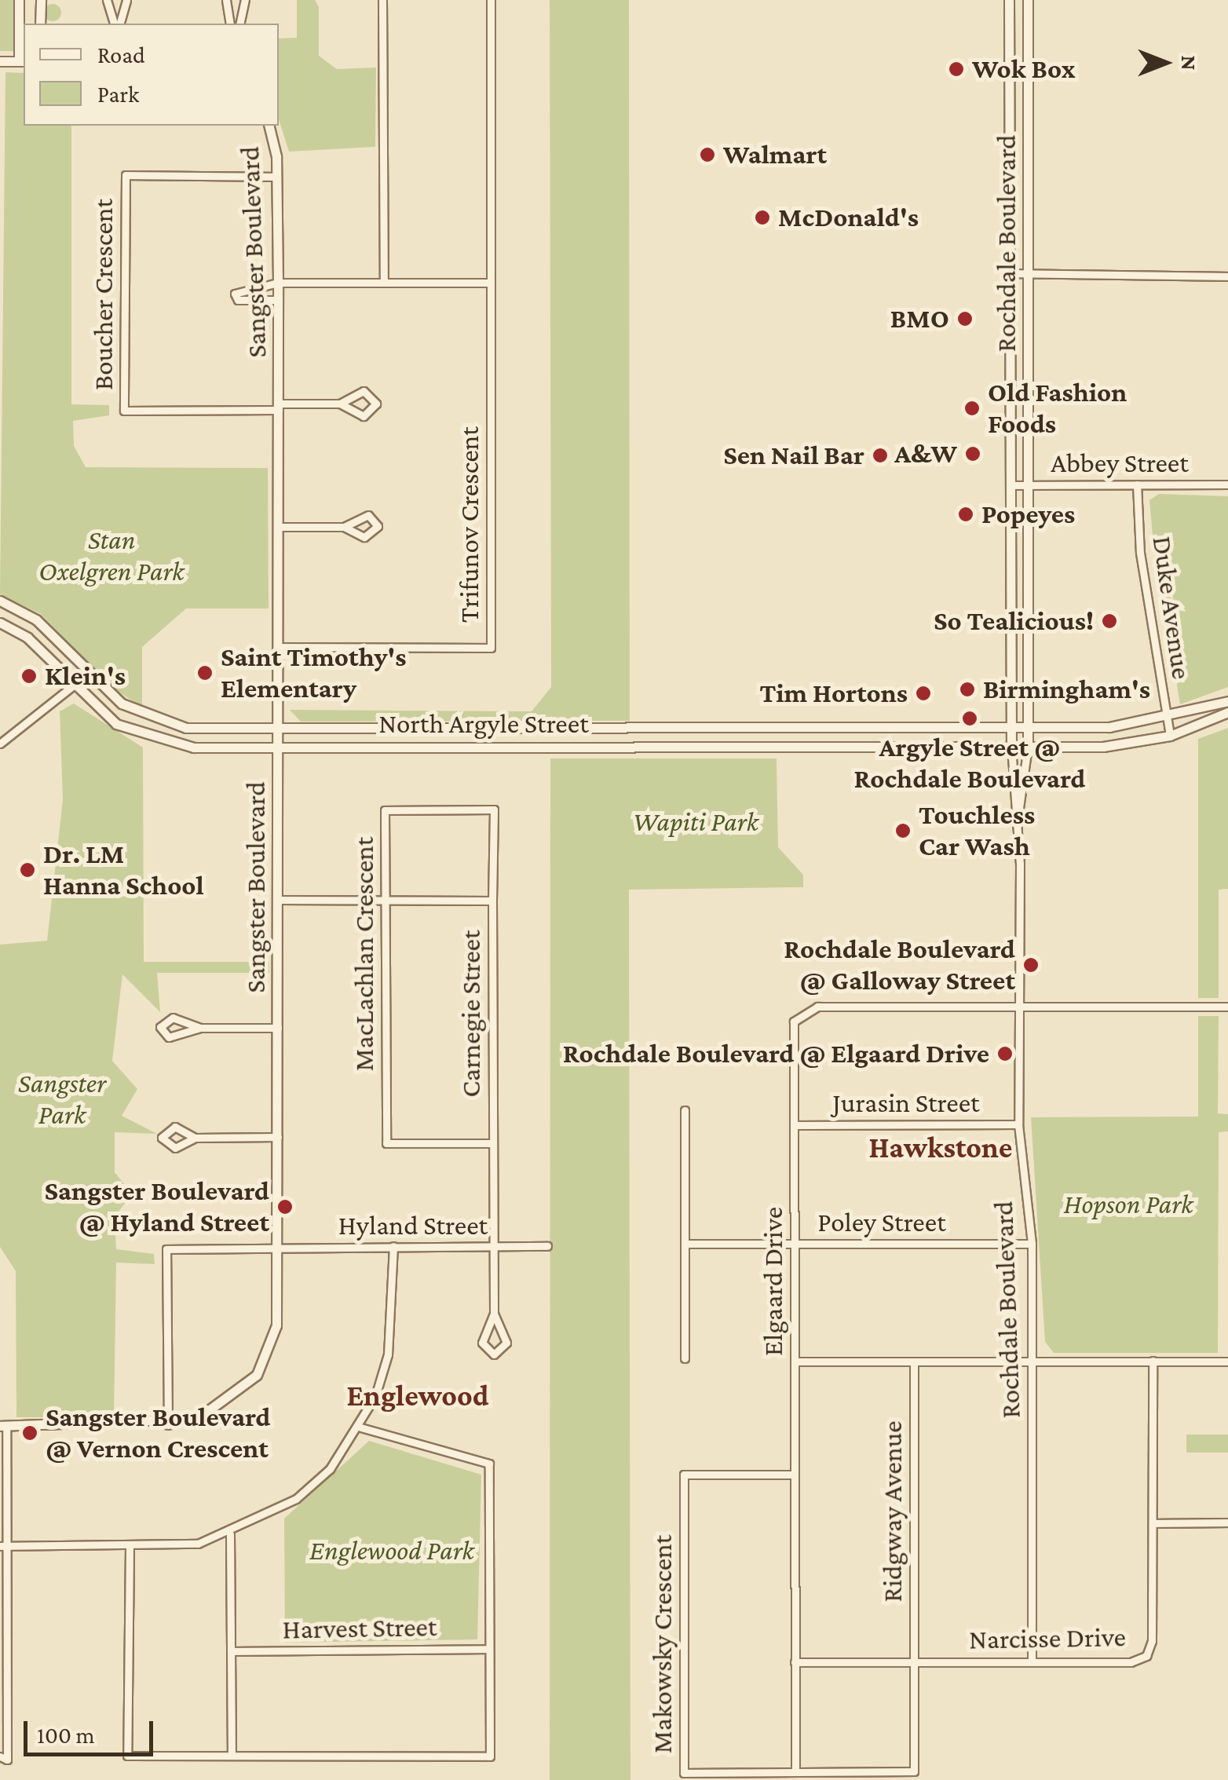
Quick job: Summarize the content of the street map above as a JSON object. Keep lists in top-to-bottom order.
{
  "streets": {
    "street": [
      "Rochdale Boulevard",
      "Sangster Boulevard",
      "Boucher Crescent",
      "Abbey Street",
      "Trifunov Crescent",
      "Duke Avenue",
      "North Argyle Street",
      "MacLachlan Crescent",
      "Carnegie Street",
      "Jurasin Street",
      "Poley Street",
      "Hyland Street",
      "Elgaard Drive",
      "Ridgway Avenue",
      "Harvest Street",
      "Narcisse Drive",
      "Makowsky Crescent"
    ]
  },
  "crossings": [
    ["Rochdale Boulevard", "Abbey Street"],
    ["Rochdale Boulevard", "North Argyle Street"],
    ["Rochdale Boulevard", "Jurasin Street"],
    ["Rochdale Boulevard", "Poley Street"],
    ["Rochdale Boulevard", "Elgaard Drive"],
    ["Rochdale Boulevard", "Narcisse Drive"],
    ["Sangster Boulevard", "Boucher Crescent"],
    ["Sangster Boulevard", "Trifunov Crescent"],
    ["Sangster Boulevard", "North Argyle Street"],
    ["Sangster Boulevard", "Carnegie Street"],
    ["Sangster Boulevard", "Hyland Street"],
    ["Abbey Street", "Duke Avenue"],
    ["Duke Avenue", "North Argyle Street"],
    ["MacLachlan Crescent", "Carnegie Street"],
    ["Carnegie Street", "Hyland Street"],
    ["Jurasin Street", "Elgaard Drive"],
    ["Poley Street", "Elgaard Drive"],
    ["Elgaard Drive", "Narcisse Drive"],
    ["Elgaard Drive", "Makowsky Crescent"],
    ["Ridgway Avenue", "Narcisse Drive"],
    ["Ridgway Avenue", "Makowsky Crescent"],
    ["Narcisse Drive", "Makowsky Crescent"]
  ],
  "districts": ["Hawkstone", "Englewood"],
  "parks": [
    "Stan Oxelgren Park",
    "Wapiti Park",
    "Sangster Park",
    "Hopson Park",
    "Englewood Park"
  ],
  "places": [
    "Wok Box",
    "Walmart",
    "McDonald's",
    "BMO",
    "Old Fashion Foods",
    "A&W",
    "Sen Nail Bar",
    "Popeyes",
    "So Tealicious!",
    "Saint Timothy's Elementary",
    "Klein's",
    "Birmingham's",
    "Tim Hortons",
    "Argyle Street @ Rochdale Boulevard",
    "Touchless Car Wash",
    "Dr. LM Hanna School",
    "Rochdale Boulevard @ Galloway Street",
    "Rochdale Boulevard @ Elgaard Drive",
    "Sangster Boulevard @ Hyland Street",
    "Sangster Boulevard @ Vernon Crescent"
  ],
  "legend": ["Road", "Park"],
  "scale_bar": "100 m",
  "north": "right"
}
